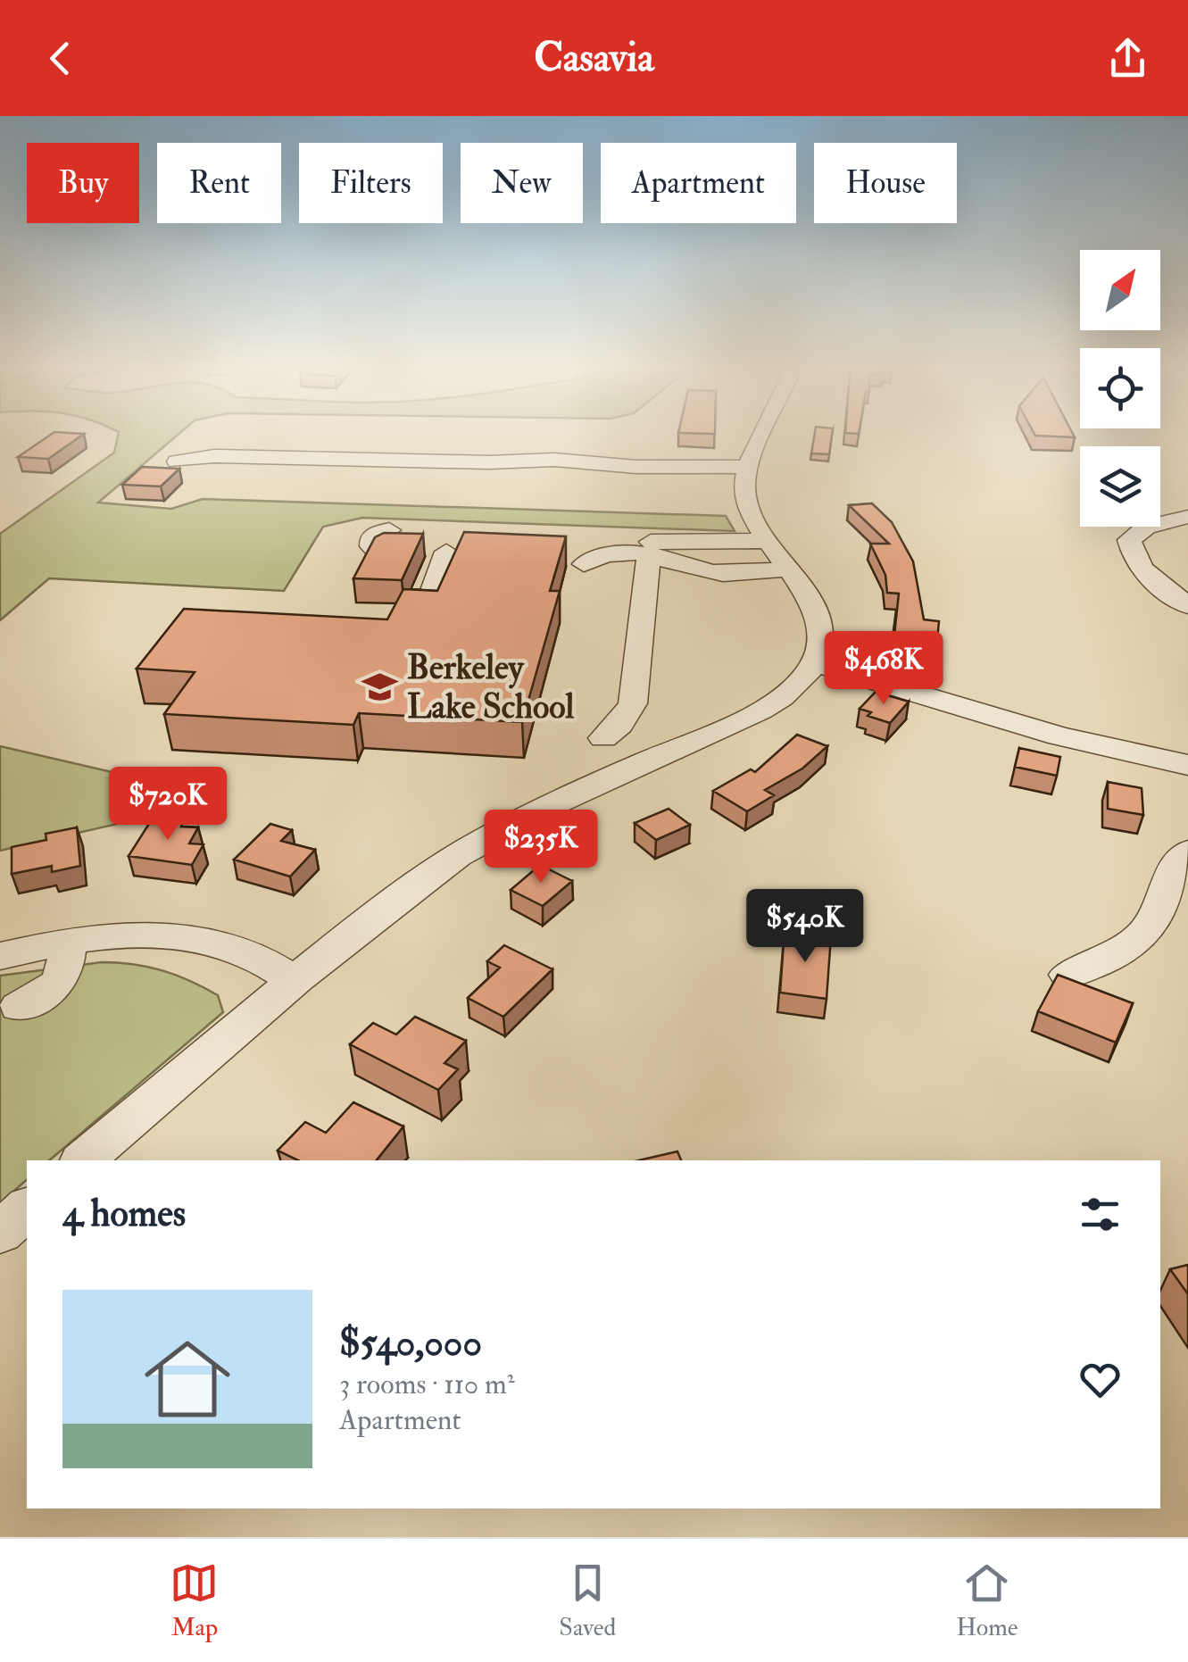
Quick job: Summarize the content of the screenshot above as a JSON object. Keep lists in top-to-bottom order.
{
  "places": {
    "school or university": ["Berkeley Lake School"]
  },
  "north": "top right",
  "page": {
    "header": "Casavia",
    "chip": [
      "Buy",
      "Rent",
      "Filters",
      "New",
      "Apartment",
      "House"
    ],
    "price": [
      "$468K",
      "$720K",
      "$235K",
      "$540K"
    ],
    "heading": "4 homes",
    "list": [
      {
        "name": "$540,000",
        "note": "3 rooms · 110 m² · Apartment"
      }
    ],
    "tabs": ["Map", "Saved", "Home"]
  }
}
